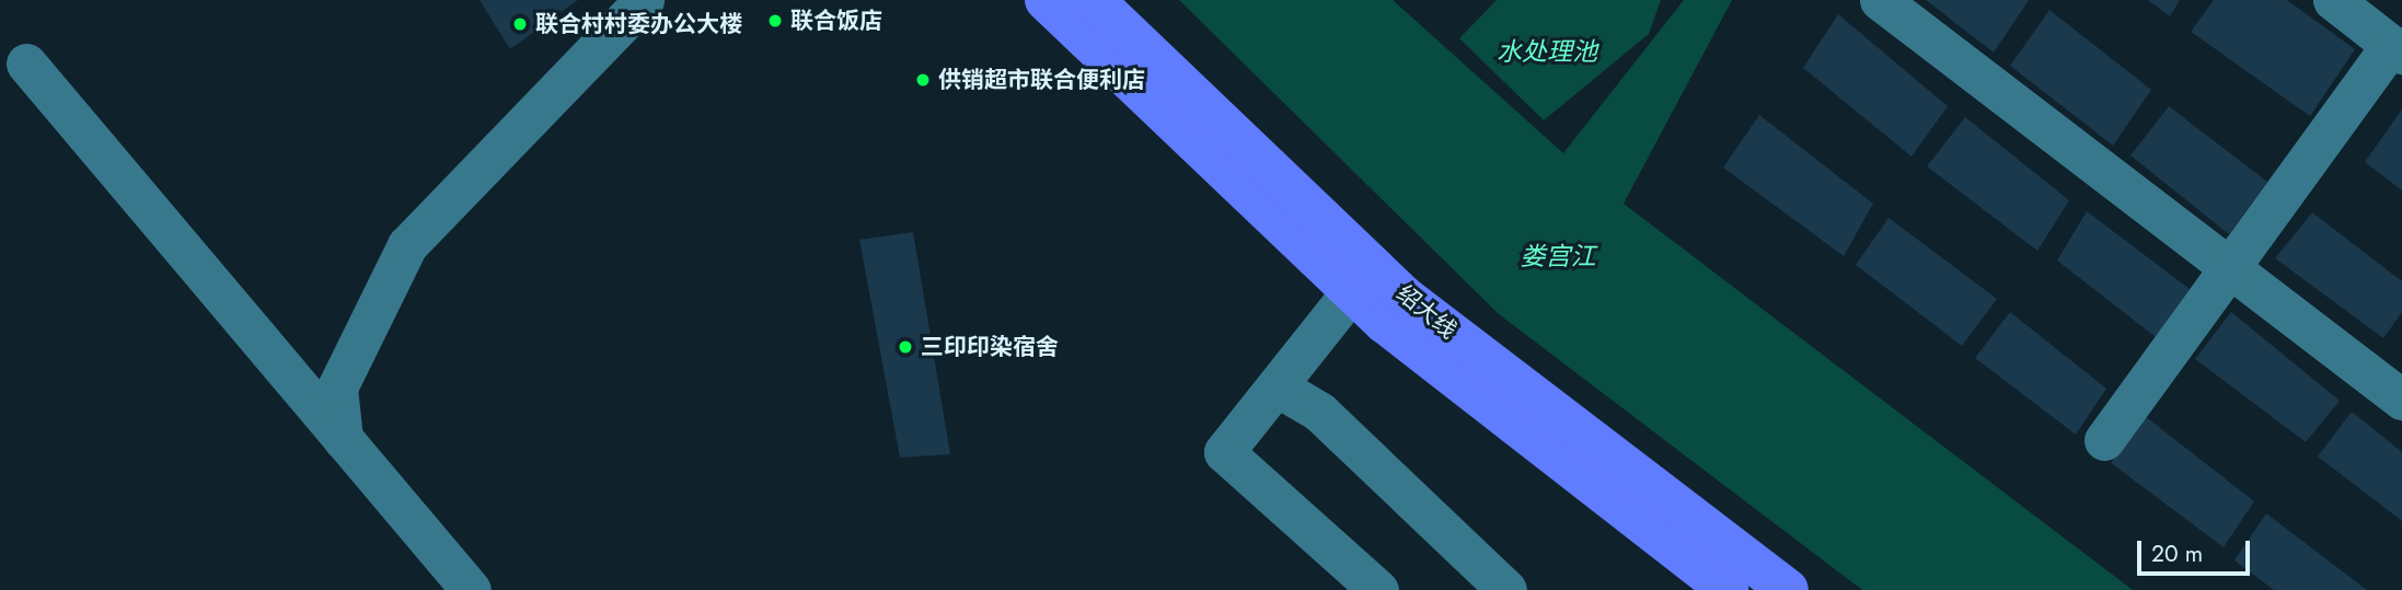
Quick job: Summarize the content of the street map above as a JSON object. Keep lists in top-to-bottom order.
{
  "streets": {
    "main road": ["绍大线"]
  },
  "water": ["水处理池", "娄宫江"],
  "places": [
    "联合饭店",
    "联合村村委办公大楼",
    "供销超市联合便利店",
    "三印印染宿舍"
  ],
  "scale_bar": "20 m"
}
